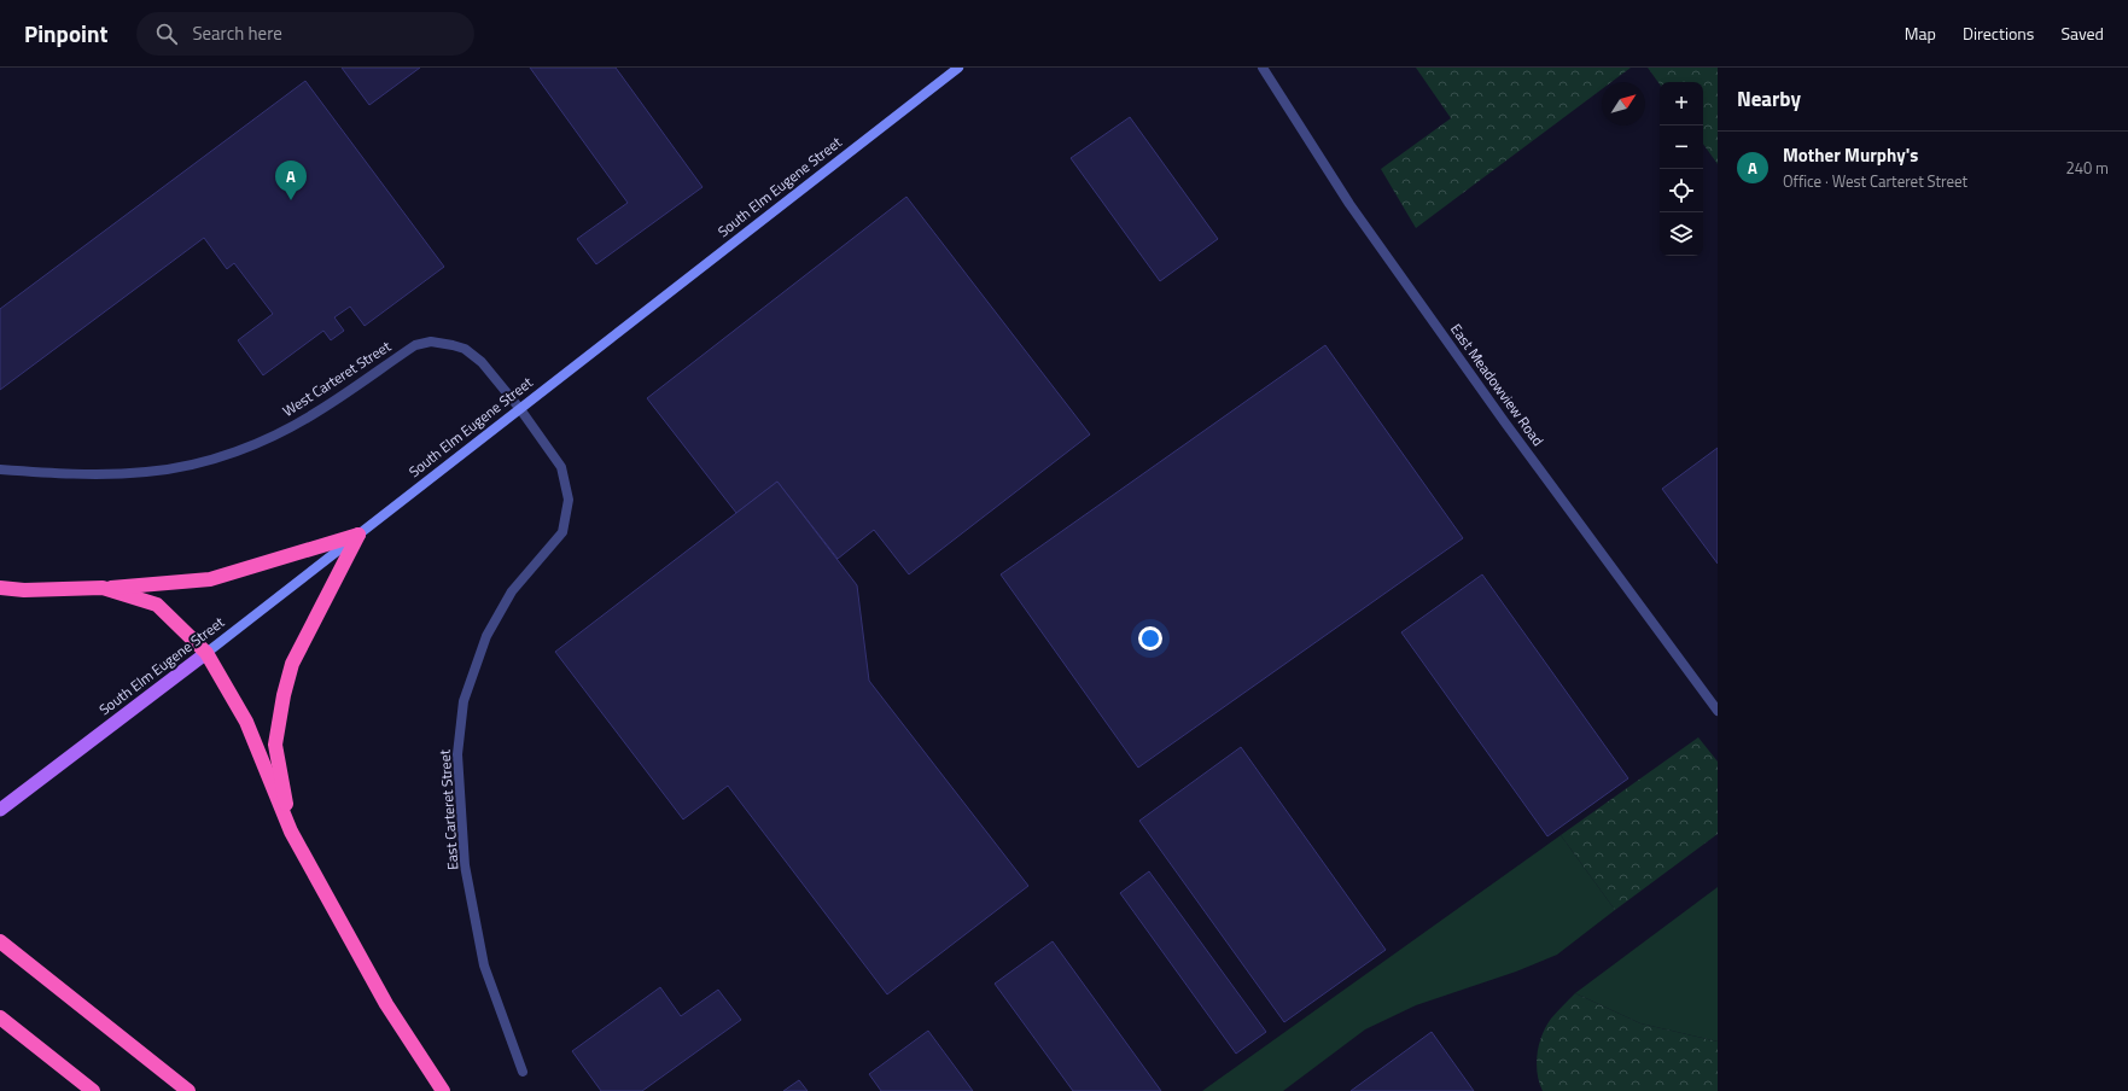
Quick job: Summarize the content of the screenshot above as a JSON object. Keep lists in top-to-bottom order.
{
  "streets": {
    "main road": ["South Elm Eugene Street"],
    "street": ["West Carteret Street", "East Meadowview Road", "East Carteret Street"]
  },
  "crossings": [
    ["South Elm Eugene Street", "West Carteret Street"],
    ["South Elm Eugene Street", "East Carteret Street"],
    ["West Carteret Street", "East Carteret Street"]
  ],
  "north": "top right",
  "page": {
    "header": "Pinpoint",
    "search": "Search here",
    "nav": ["Map", "Directions", "Saved"],
    "heading": "Nearby",
    "map_buttons": ["+", "−"],
    "list": [
      {
        "mark": "A",
        "name": "Mother Murphy's",
        "note": "Office · West Carteret Street",
        "value": "240 m"
      }
    ],
    "pins": "A"
  }
}
